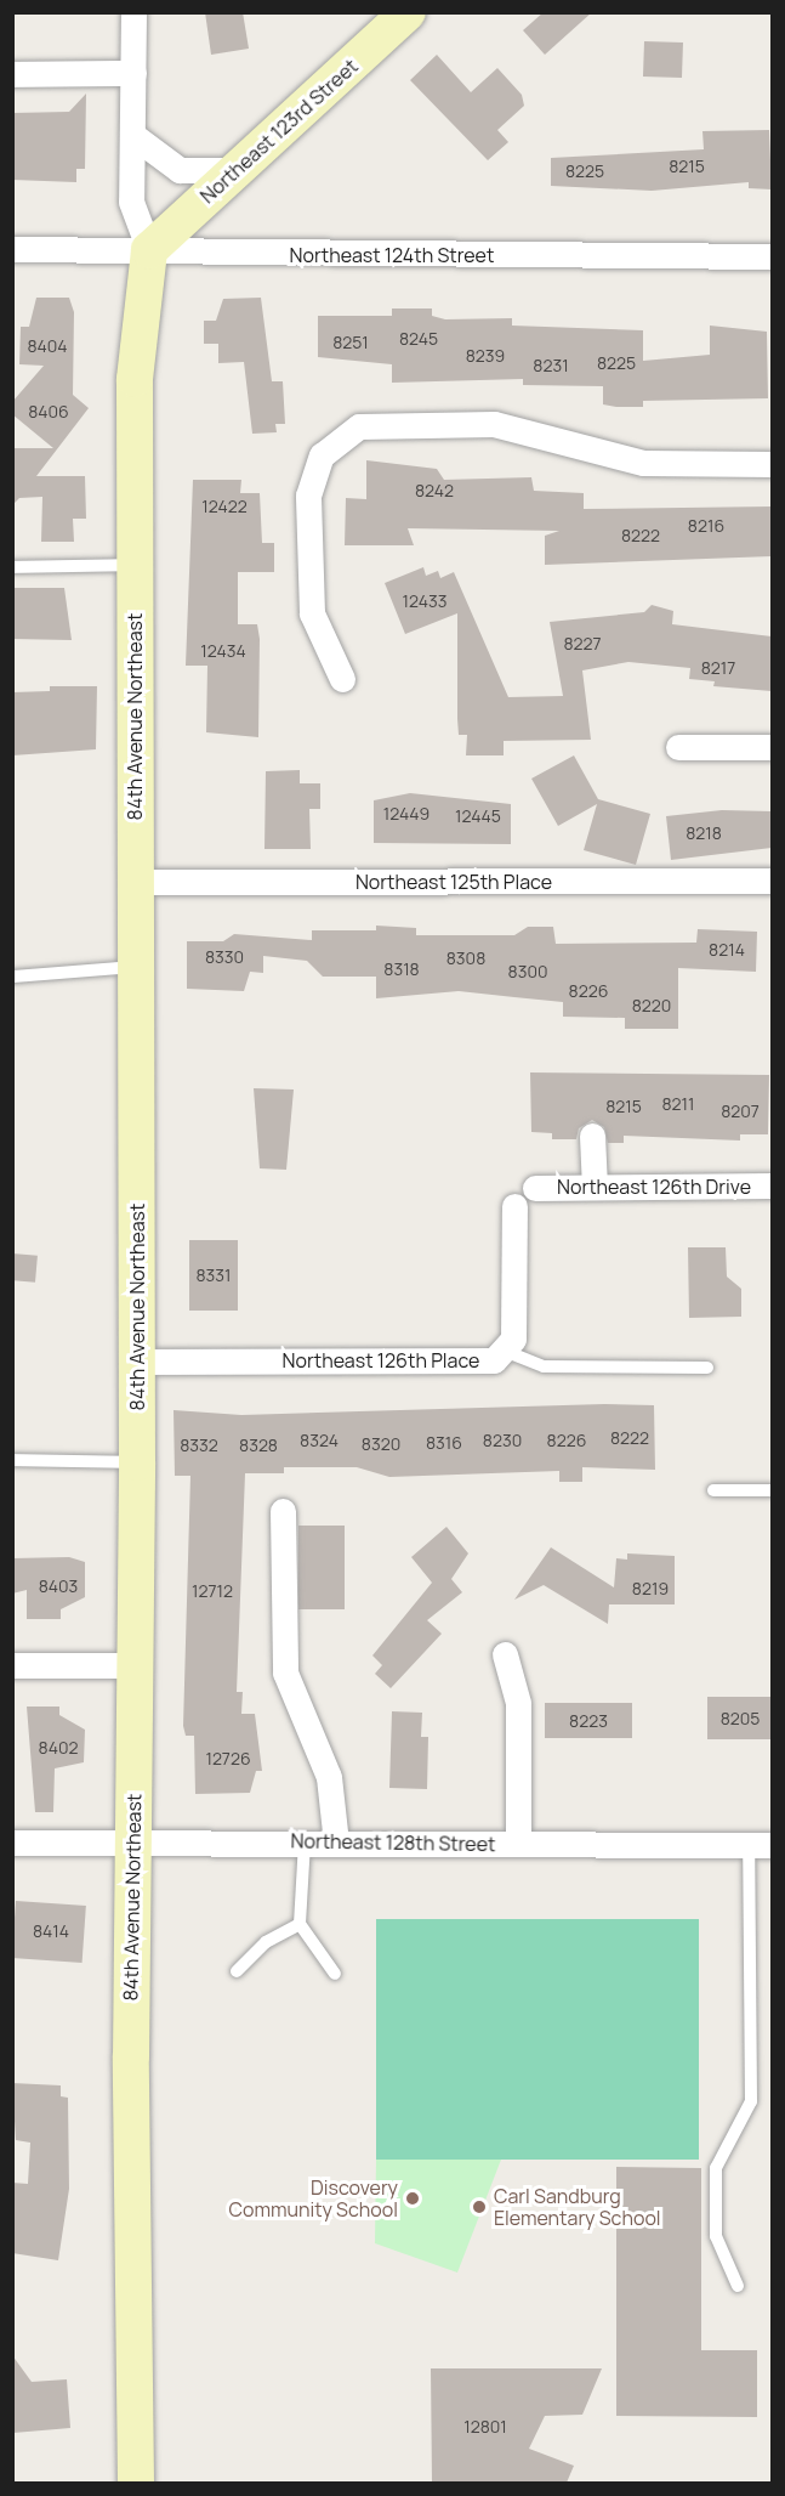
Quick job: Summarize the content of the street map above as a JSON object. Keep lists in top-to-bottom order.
{
  "streets": {
    "street": [
      "Northeast 123rd Street",
      "Northeast 124th Street",
      "84th Avenue Northeast",
      "Northeast 125th Place",
      "Northeast 126th Drive",
      "Northeast 126th Place",
      "Northeast 128th Street"
    ]
  },
  "crossings": [
    ["Northeast 123rd Street", "Northeast 124th Street"],
    ["Northeast 123rd Street", "84th Avenue Northeast"],
    ["Northeast 124th Street", "84th Avenue Northeast"],
    ["84th Avenue Northeast", "Northeast 125th Place"],
    ["84th Avenue Northeast", "Northeast 126th Place"],
    ["84th Avenue Northeast", "Northeast 128th Street"]
  ],
  "places": ["Discovery Community School", "Carl Sandburg Elementary School"],
  "house_numbers": [
    "8215",
    "8225",
    "8245",
    "8251",
    "8404",
    "8239",
    "8225",
    "8231",
    "8406",
    "8242",
    "12422",
    "8216",
    "8222",
    "12433",
    "8227",
    "12434",
    "8217",
    "12449",
    "12445",
    "8218",
    "8214",
    "8330",
    "8308",
    "8318",
    "8300",
    "8226",
    "8220",
    "8211",
    "8215",
    "8207",
    "8331",
    "8222",
    "8324",
    "8230",
    "8226",
    "8316",
    "8320",
    "8332",
    "8328",
    "8403",
    "8219",
    "12712",
    "8205",
    "8223",
    "8402",
    "12726",
    "8414",
    "12801"
  ]
}
